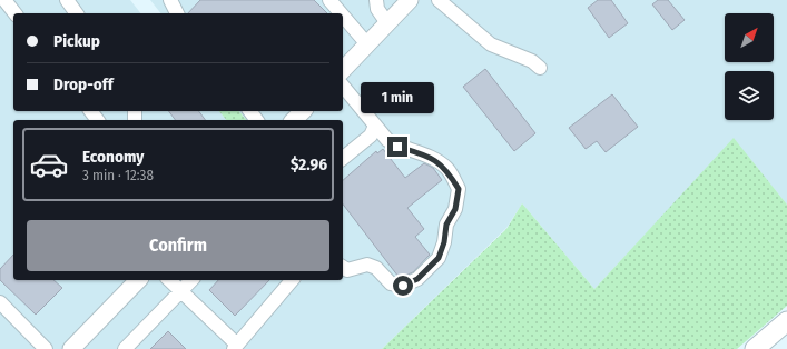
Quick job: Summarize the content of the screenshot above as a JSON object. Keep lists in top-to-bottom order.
{
  "north": "top right",
  "page": {
    "banner": ["Pickup", "Drop-off"],
    "bubble": "1 min",
    "list": [
      {
        "name": "Economy",
        "note": "3 min · 12:38",
        "value": "$2.96"
      }
    ],
    "buttons": "Confirm"
  }
}
